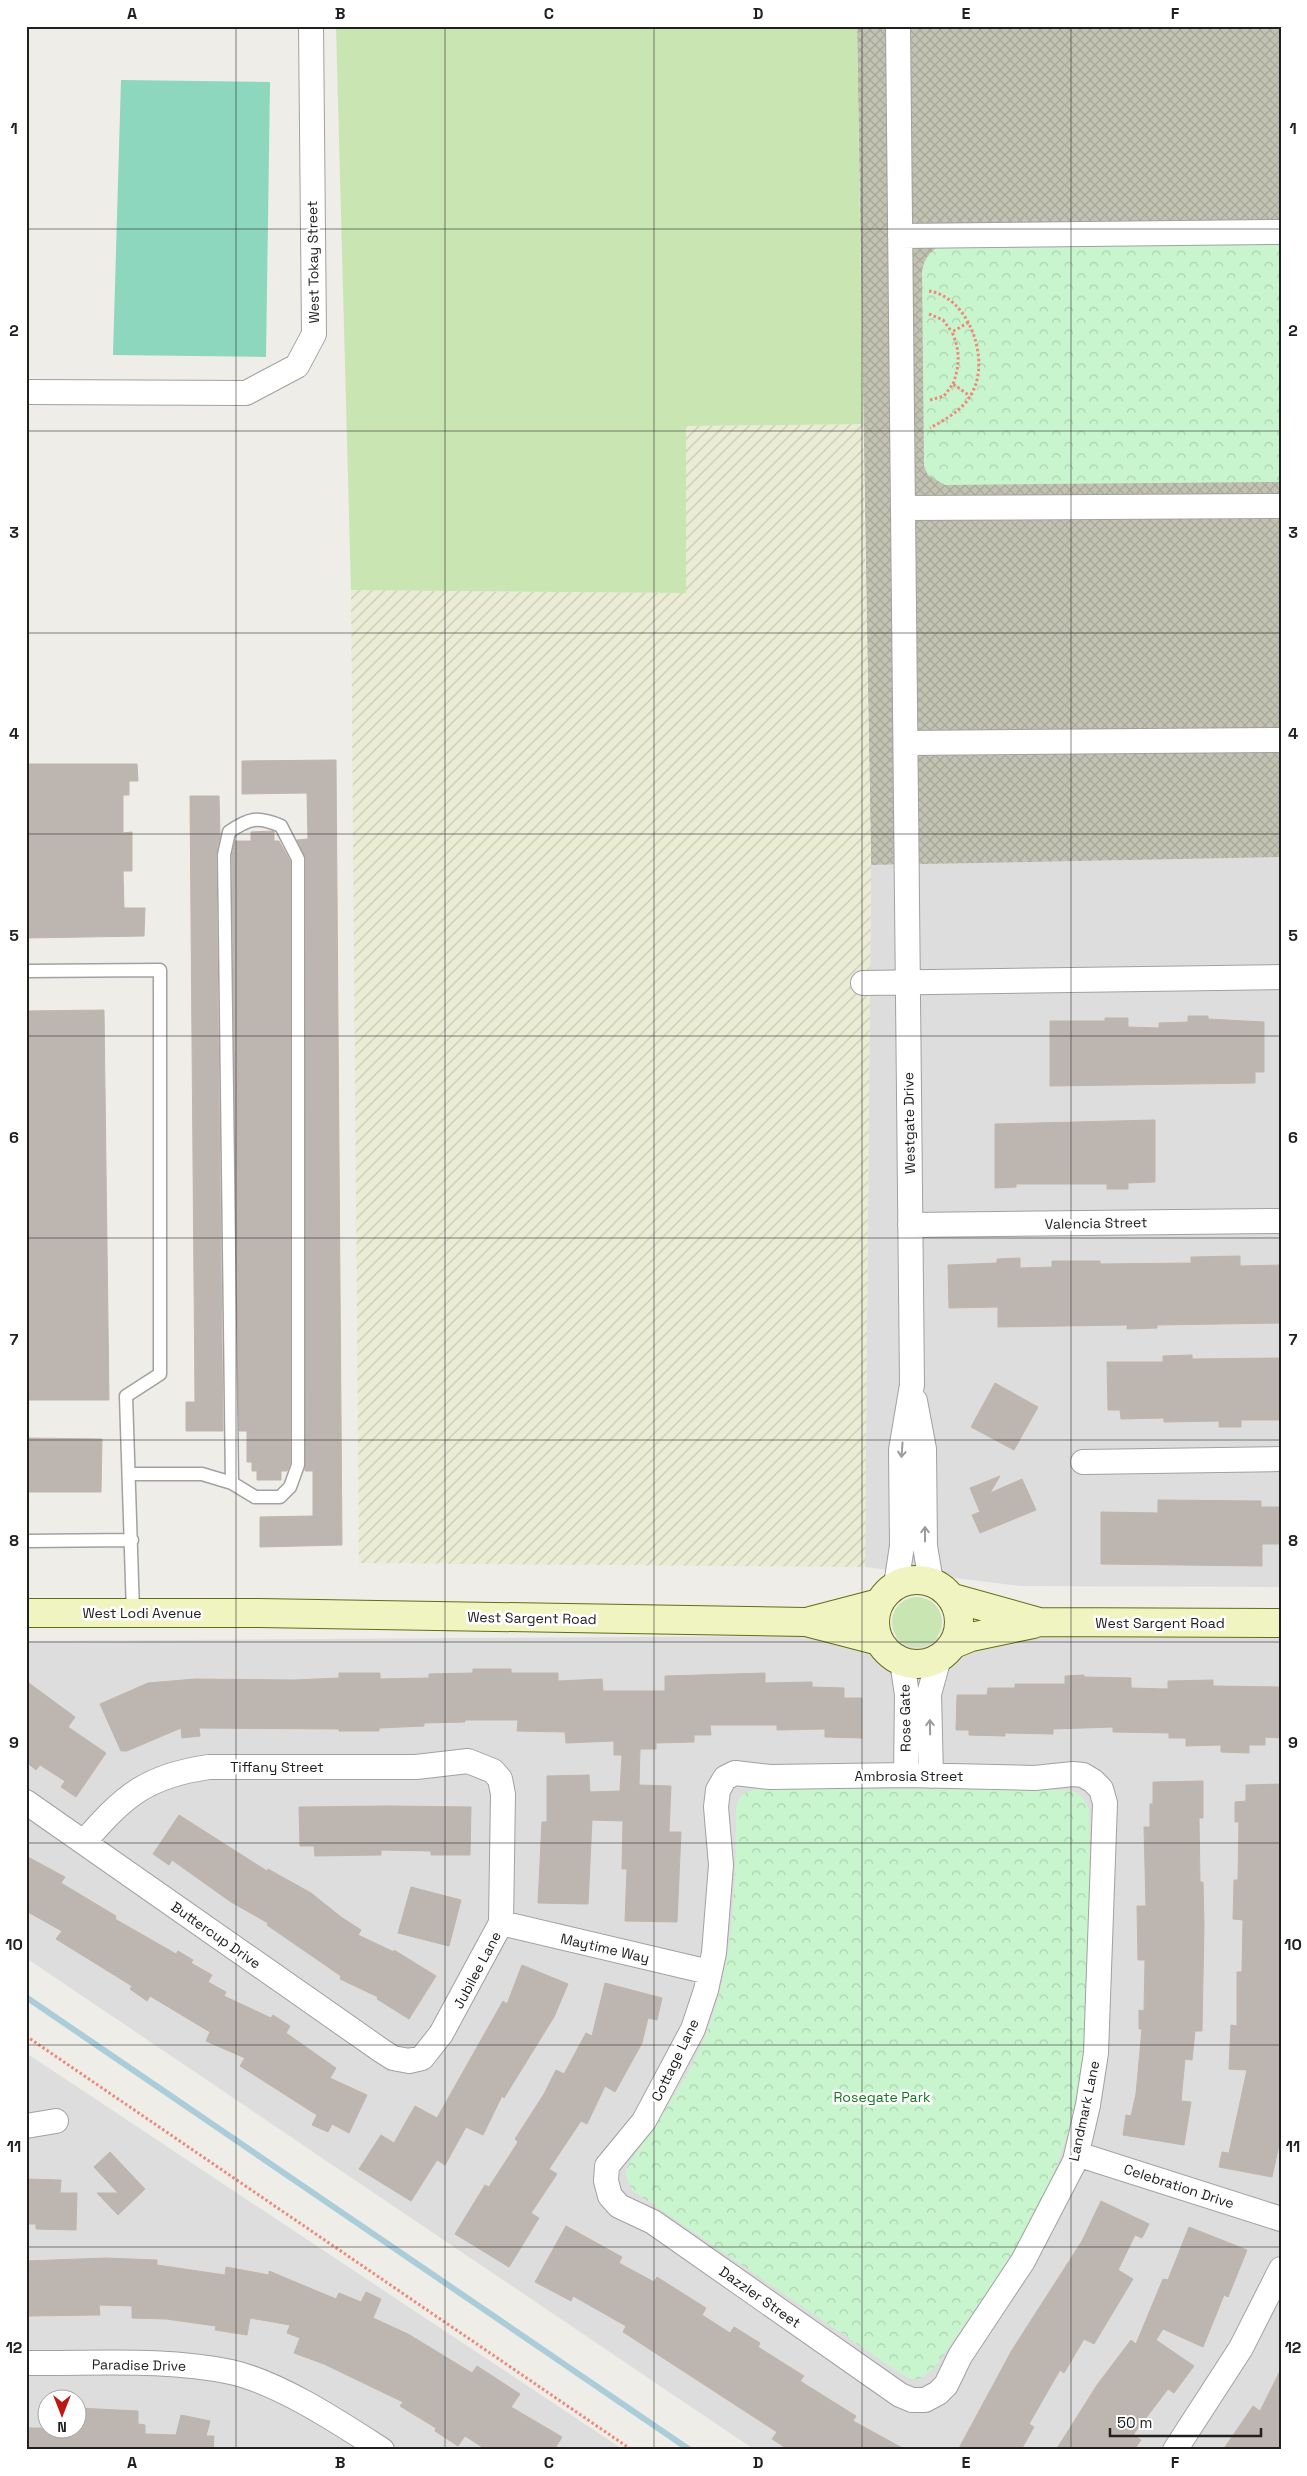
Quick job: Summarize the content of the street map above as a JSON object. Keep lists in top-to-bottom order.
{
  "streets": {
    "street": [
      "West Tokay Street",
      "Westgate Drive",
      "Valencia Street",
      "West Lodi Avenue",
      "West Sargent Road",
      "Rose Gate",
      "Tiffany Street",
      "Ambrosia Street",
      "Buttercup Drive",
      "Maytime Way",
      "Jubilee Lane",
      "Cottage Lane",
      "Landmark Lane",
      "Celebration Drive",
      "Dazzler Street",
      "Paradise Drive"
    ]
  },
  "crossings": [
    ["Westgate Drive", "Valencia Street"],
    ["Westgate Drive", "West Sargent Road"],
    ["Westgate Drive", "Rose Gate"],
    ["West Lodi Avenue", "West Sargent Road"],
    ["West Sargent Road", "Rose Gate"],
    ["Rose Gate", "Ambrosia Street"],
    ["Tiffany Street", "Buttercup Drive"],
    ["Tiffany Street", "Jubilee Lane"],
    ["Ambrosia Street", "Cottage Lane"],
    ["Ambrosia Street", "Landmark Lane"],
    ["Buttercup Drive", "Jubilee Lane"],
    ["Maytime Way", "Jubilee Lane"],
    ["Maytime Way", "Cottage Lane"],
    ["Cottage Lane", "Dazzler Street"],
    ["Landmark Lane", "Celebration Drive"],
    ["Landmark Lane", "Dazzler Street"]
  ],
  "parks": ["Rosegate Park"],
  "scale_bar": "50 m",
  "north": "bottom",
  "grid": {
    "columns": [
      "A",
      "B",
      "C",
      "D",
      "E",
      "F"
    ],
    "rows": [
      "1",
      "2",
      "3",
      "4",
      "5",
      "6",
      "7",
      "8",
      "9",
      "10",
      "11",
      "12"
    ]
  }
}
